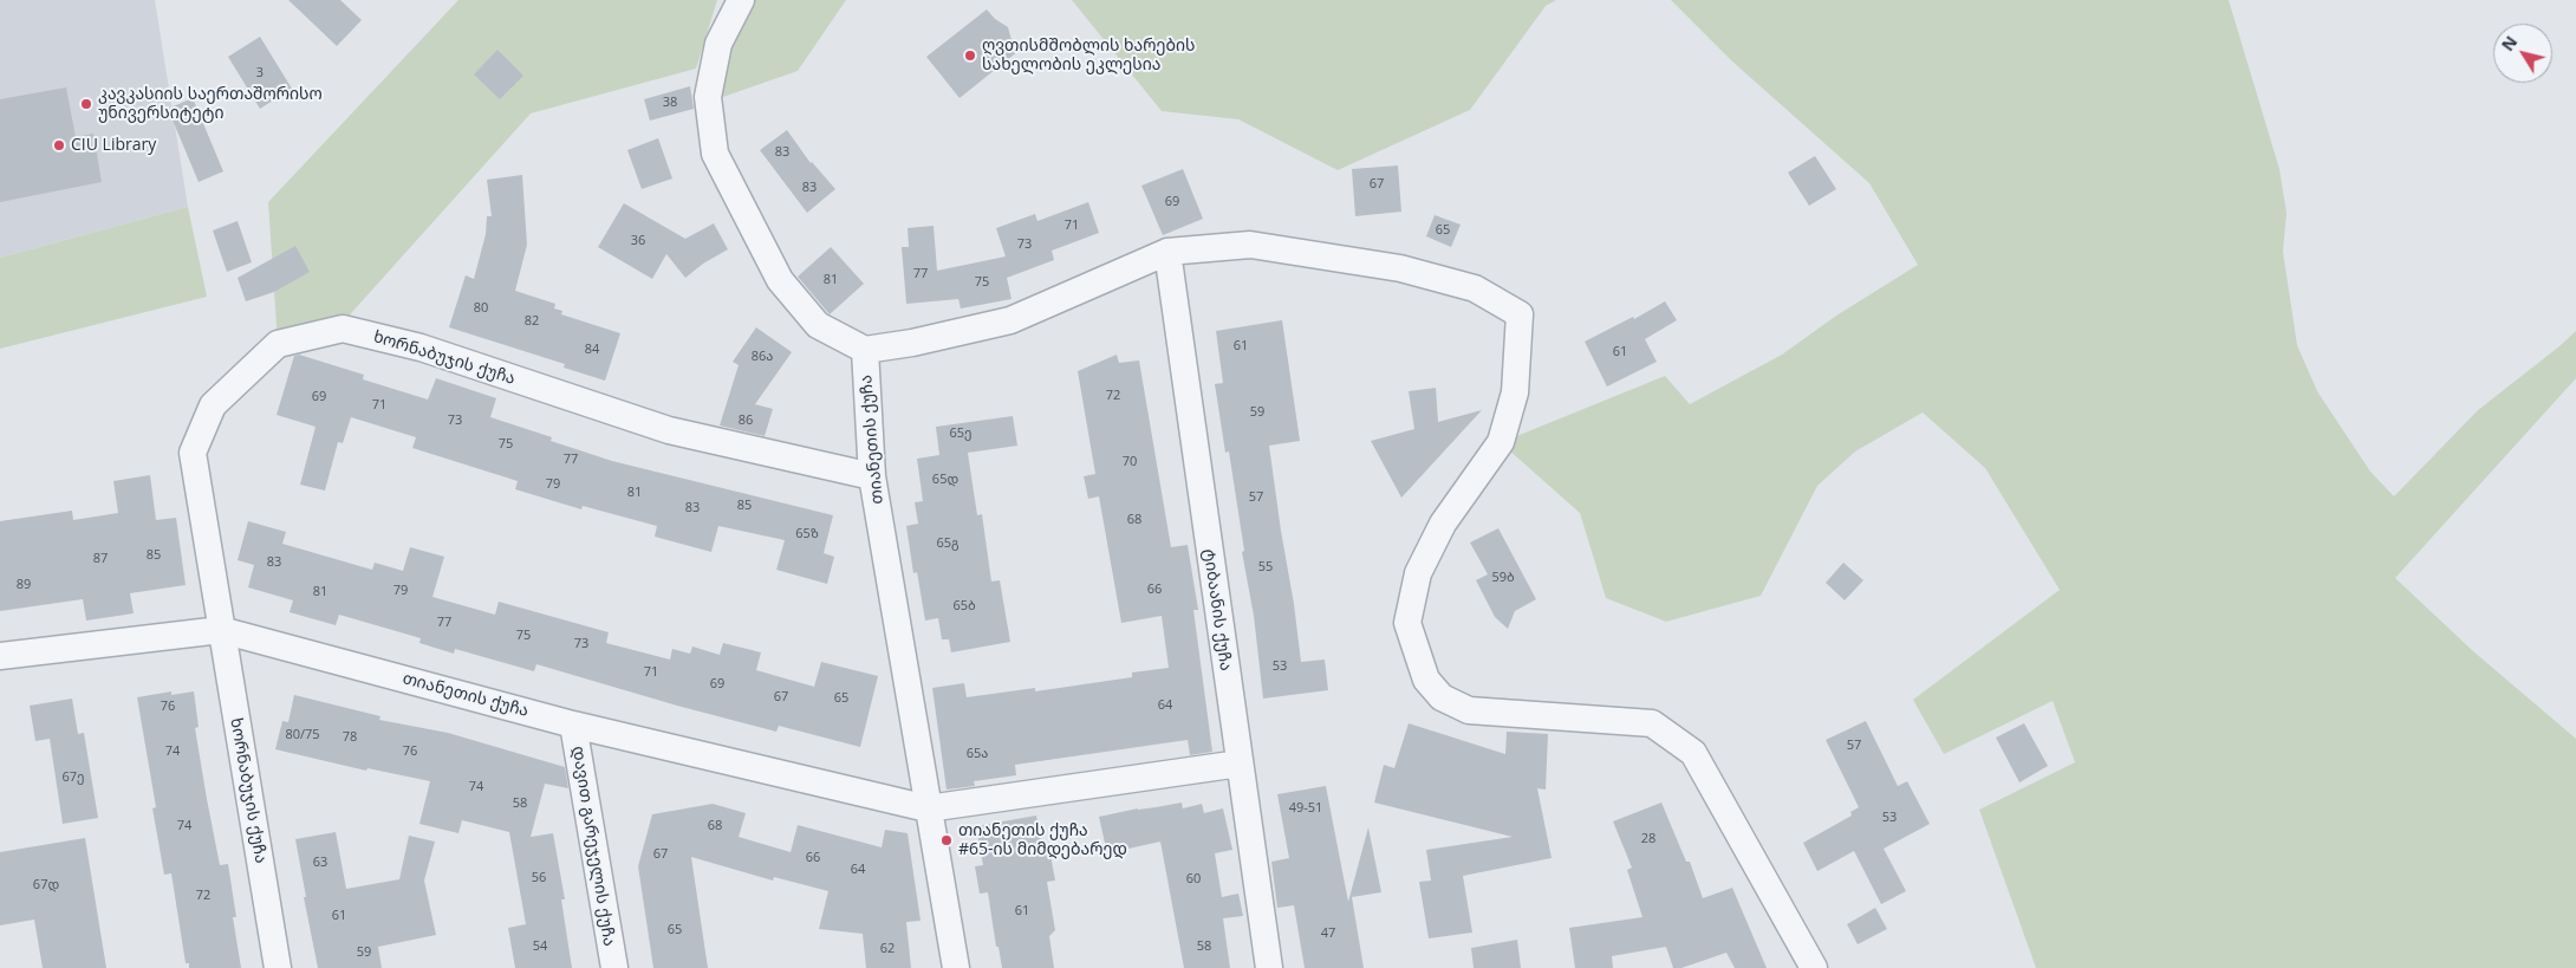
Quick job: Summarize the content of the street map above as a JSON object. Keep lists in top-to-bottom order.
{
  "streets": {
    "street": [
      "ხორნაბუჯის ქუჩა",
      "თიანეთის ქუჩა",
      "ტიბაანის ქუჩა",
      "დავით გარეჯელის ქუჩა"
    ]
  },
  "crossings": [
    ["ხორნაბუჯის ქუჩა", "თიანეთის ქუჩა"],
    ["თიანეთის ქუჩა", "ტიბაანის ქუჩა"],
    ["თიანეთის ქუჩა", "დავით გარეჯელის ქუჩა"]
  ],
  "places": [
    "ღვთისმშობლის ხარების სახელობის ეკლესია",
    "კავკასიის საერთაშორისო უნივერსიტეტი",
    "CIU Library",
    "თიანეთის ქუჩა #65-ის მიმდებარედ"
  ],
  "house_numbers": [
    "3",
    "38",
    "83",
    "67",
    "83",
    "69",
    "71",
    "65",
    "36",
    "73",
    "77",
    "81",
    "75",
    "80",
    "82",
    "61",
    "84",
    "61",
    "86ა",
    "72",
    "69",
    "71",
    "59",
    "73",
    "86",
    "65ე",
    "75",
    "77",
    "70",
    "65დ",
    "79",
    "81",
    "57",
    "85",
    "83",
    "68",
    "65ზ",
    "65გ",
    "85",
    "87",
    "83",
    "55",
    "59ბ",
    "89",
    "66",
    "79",
    "81",
    "65ბ",
    "77",
    "75",
    "73",
    "53",
    "71",
    "69",
    "67",
    "65",
    "64",
    "76",
    "80/75",
    "78",
    "57",
    "74",
    "76",
    "65ა",
    "67ე",
    "74",
    "58",
    "49-51",
    "53",
    "74",
    "68",
    "28",
    "67",
    "66",
    "63",
    "64",
    "56",
    "60",
    "67დ",
    "72",
    "61",
    "61",
    "65",
    "47",
    "54",
    "58",
    "62",
    "59"
  ],
  "north": "top left"
}
